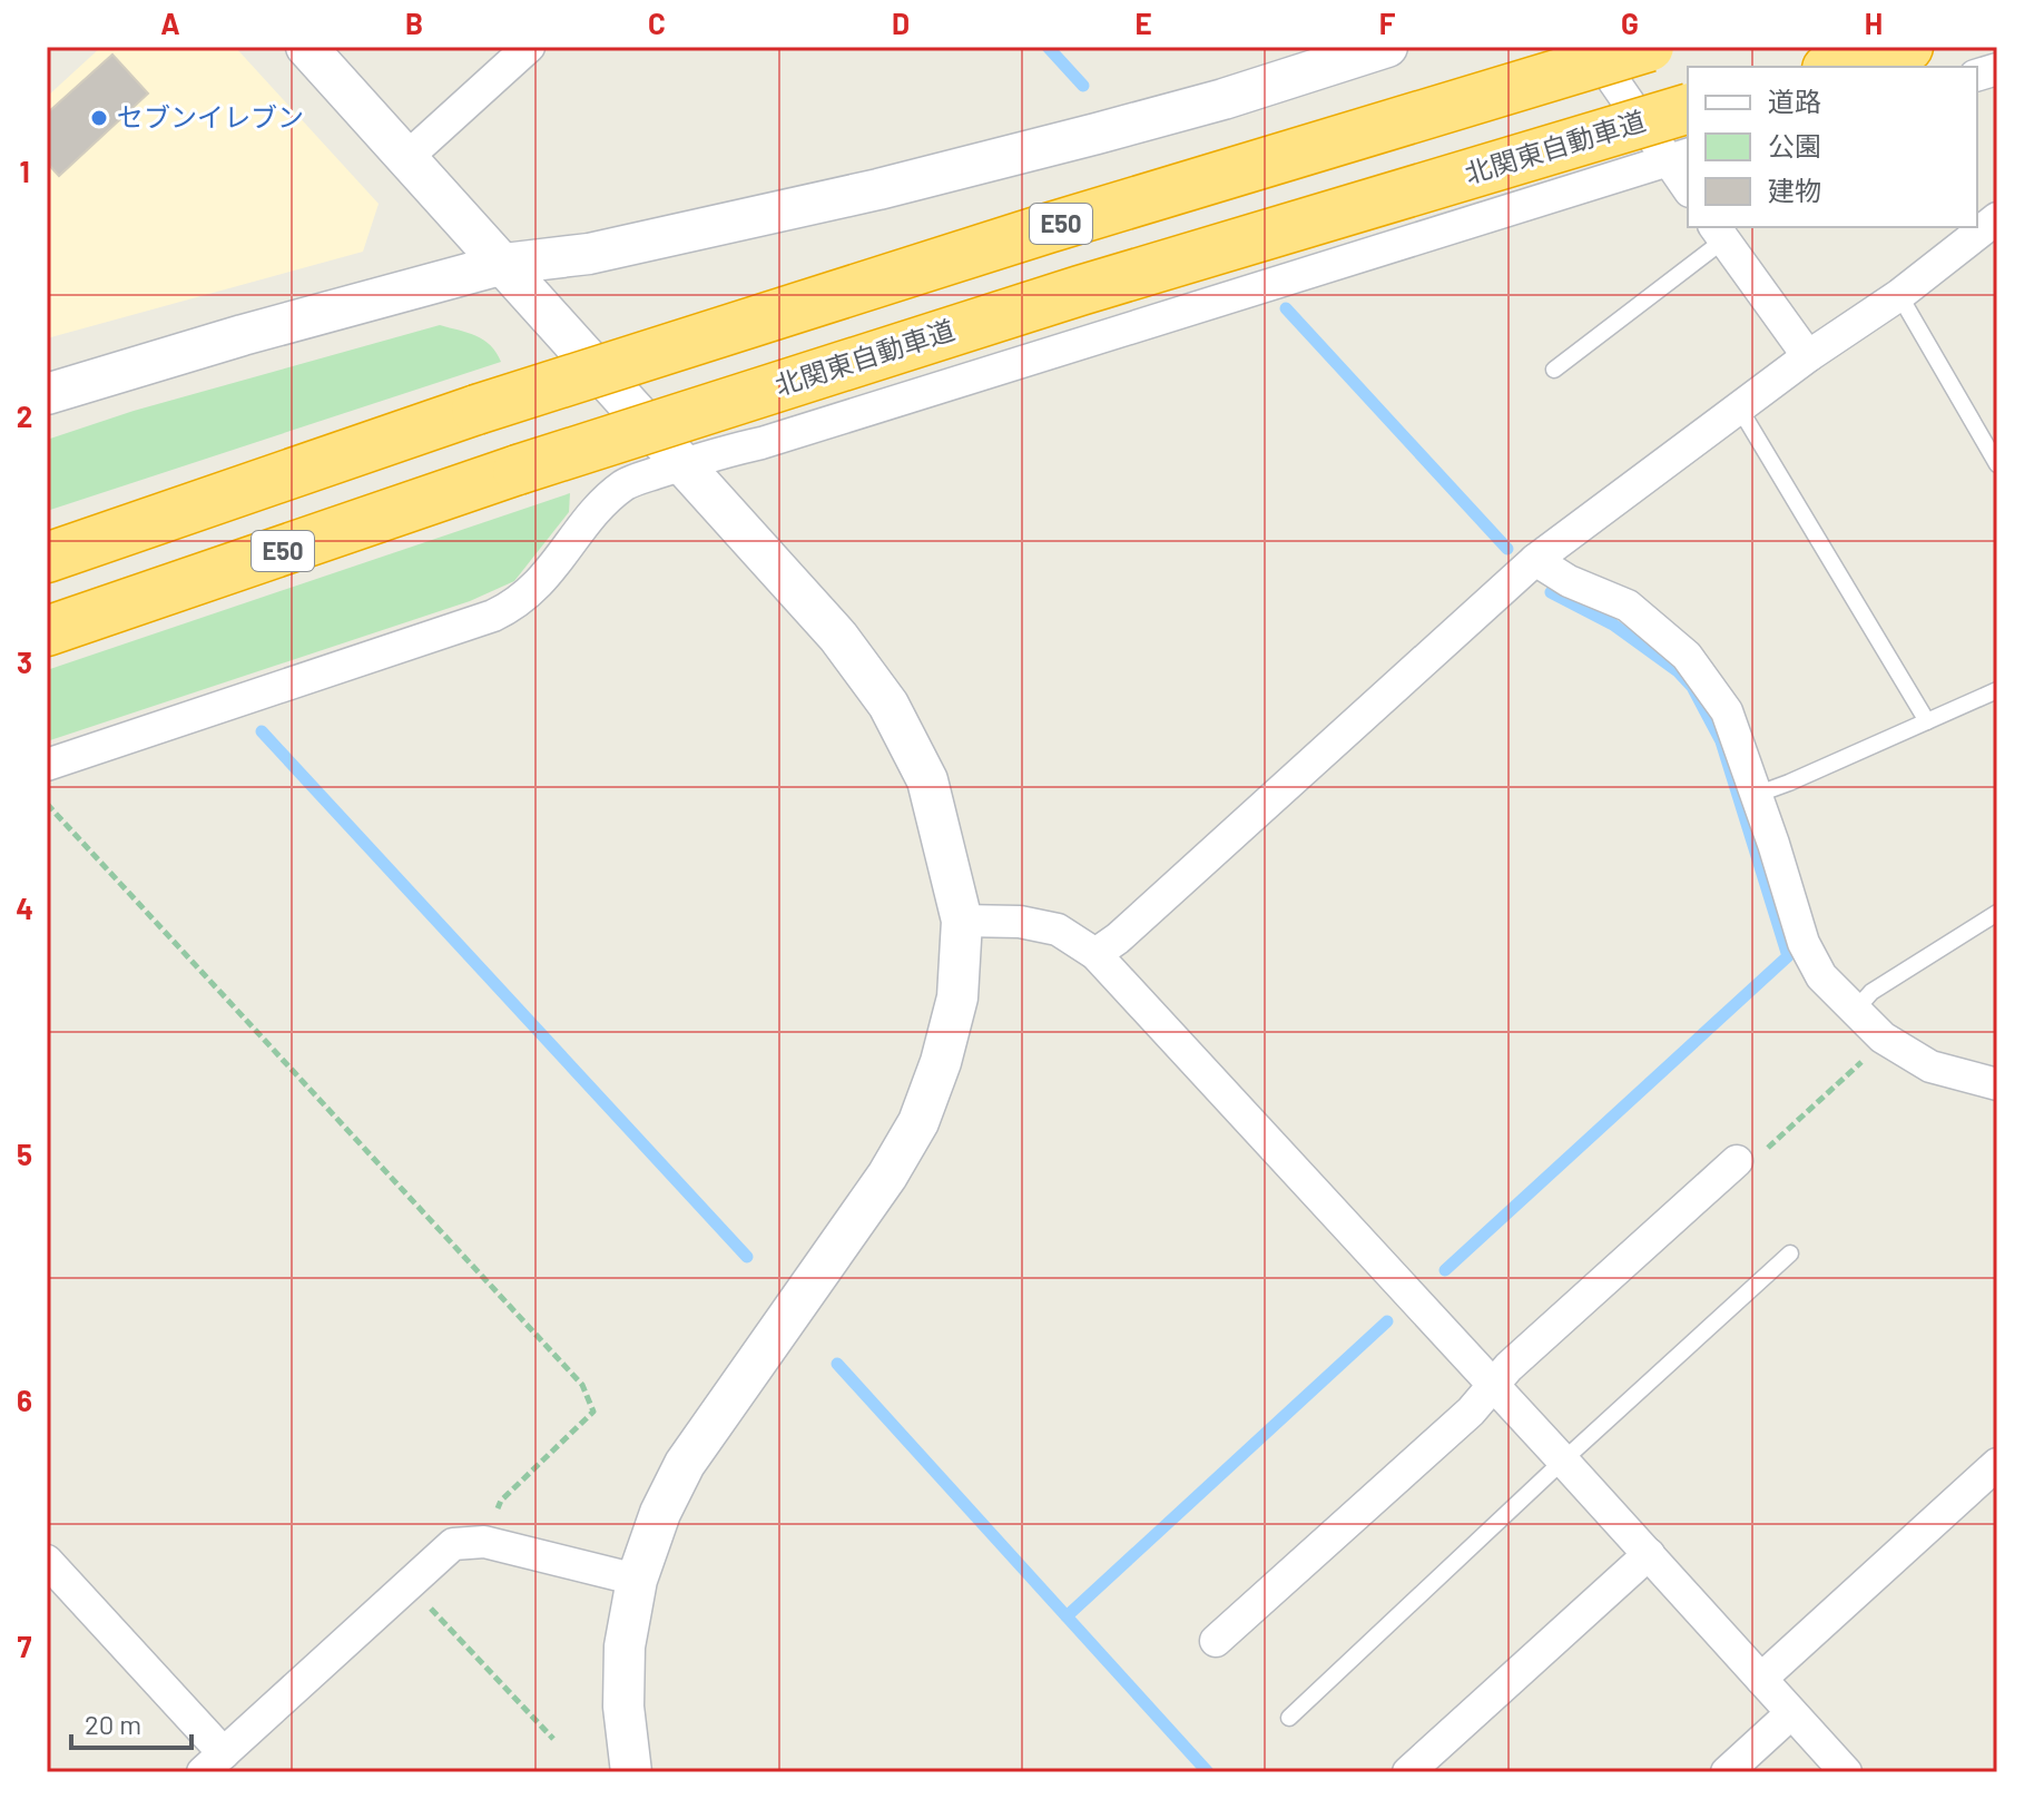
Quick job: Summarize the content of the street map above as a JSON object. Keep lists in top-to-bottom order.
{
  "streets": {
    "highway": ["北関東自動車道", "E50"]
  },
  "places": ["セブンイレブン"],
  "legend": ["道路", "公園", "建物"],
  "scale_bar": "20 m",
  "grid": {
    "columns": [
      "A",
      "B",
      "C",
      "D",
      "E",
      "F",
      "G",
      "H"
    ],
    "rows": [
      "1",
      "2",
      "3",
      "4",
      "5",
      "6",
      "7"
    ]
  }
}
